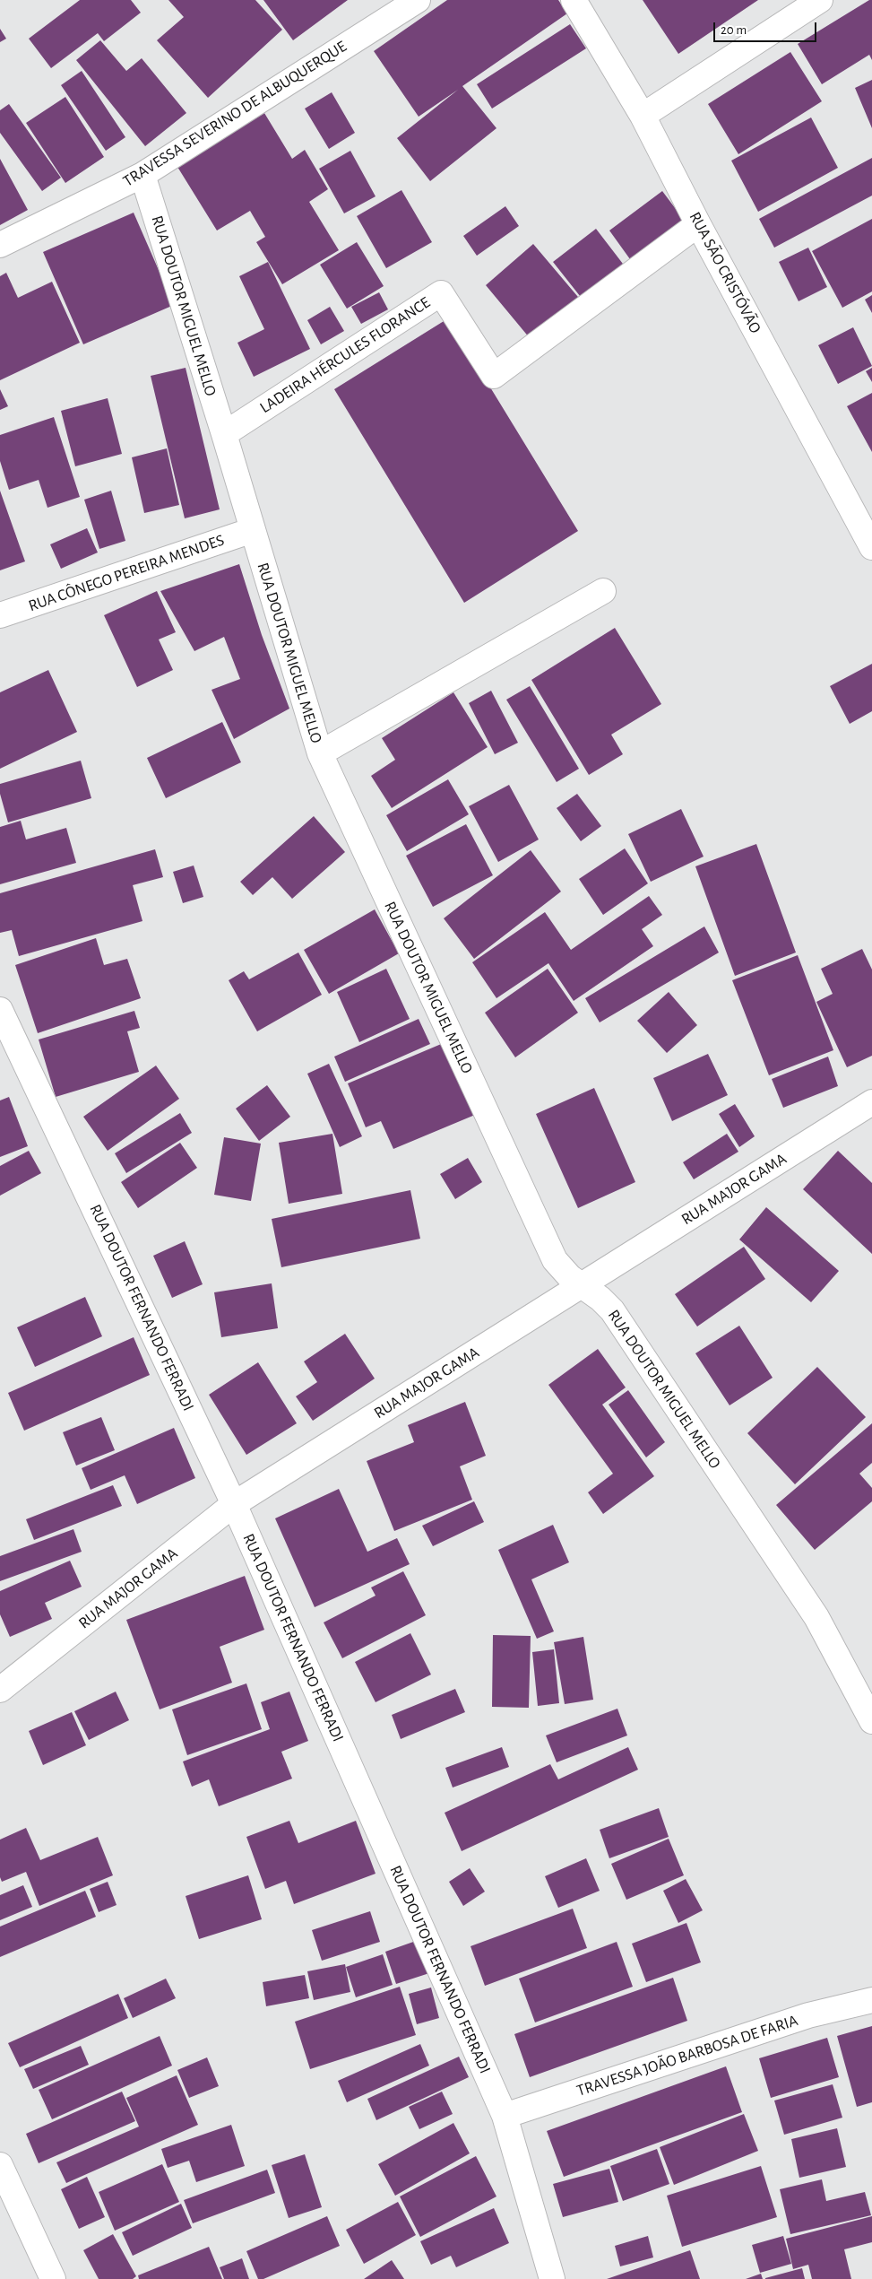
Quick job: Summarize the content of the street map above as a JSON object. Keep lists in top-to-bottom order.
{
  "streets": {
    "street": [
      "TRAVESSA SEVERINO DE ALBUQUERQUE",
      "RUA SÃO CRISTÓVÃO",
      "RUA DOUTOR MIGUEL MELLO",
      "LADEIRA HÉRCULES FLORANCE",
      "RUA CÔNEGO PEREIRA MENDES",
      "RUA MAJOR GAMA",
      "RUA DOUTOR FERNANDO FERRADI",
      "TRAVESSA JOÃO BARBOSA DE FARIA"
    ]
  },
  "crossings": [
    ["TRAVESSA SEVERINO DE ALBUQUERQUE", "RUA DOUTOR MIGUEL MELLO"],
    ["RUA SÃO CRISTÓVÃO", "LADEIRA HÉRCULES FLORANCE"],
    ["RUA DOUTOR MIGUEL MELLO", "LADEIRA HÉRCULES FLORANCE"],
    ["RUA DOUTOR MIGUEL MELLO", "RUA CÔNEGO PEREIRA MENDES"],
    ["RUA DOUTOR MIGUEL MELLO", "RUA MAJOR GAMA"],
    ["RUA MAJOR GAMA", "RUA DOUTOR FERNANDO FERRADI"],
    ["RUA DOUTOR FERNANDO FERRADI", "TRAVESSA JOÃO BARBOSA DE FARIA"]
  ],
  "scale_bar": "20 m"
}
